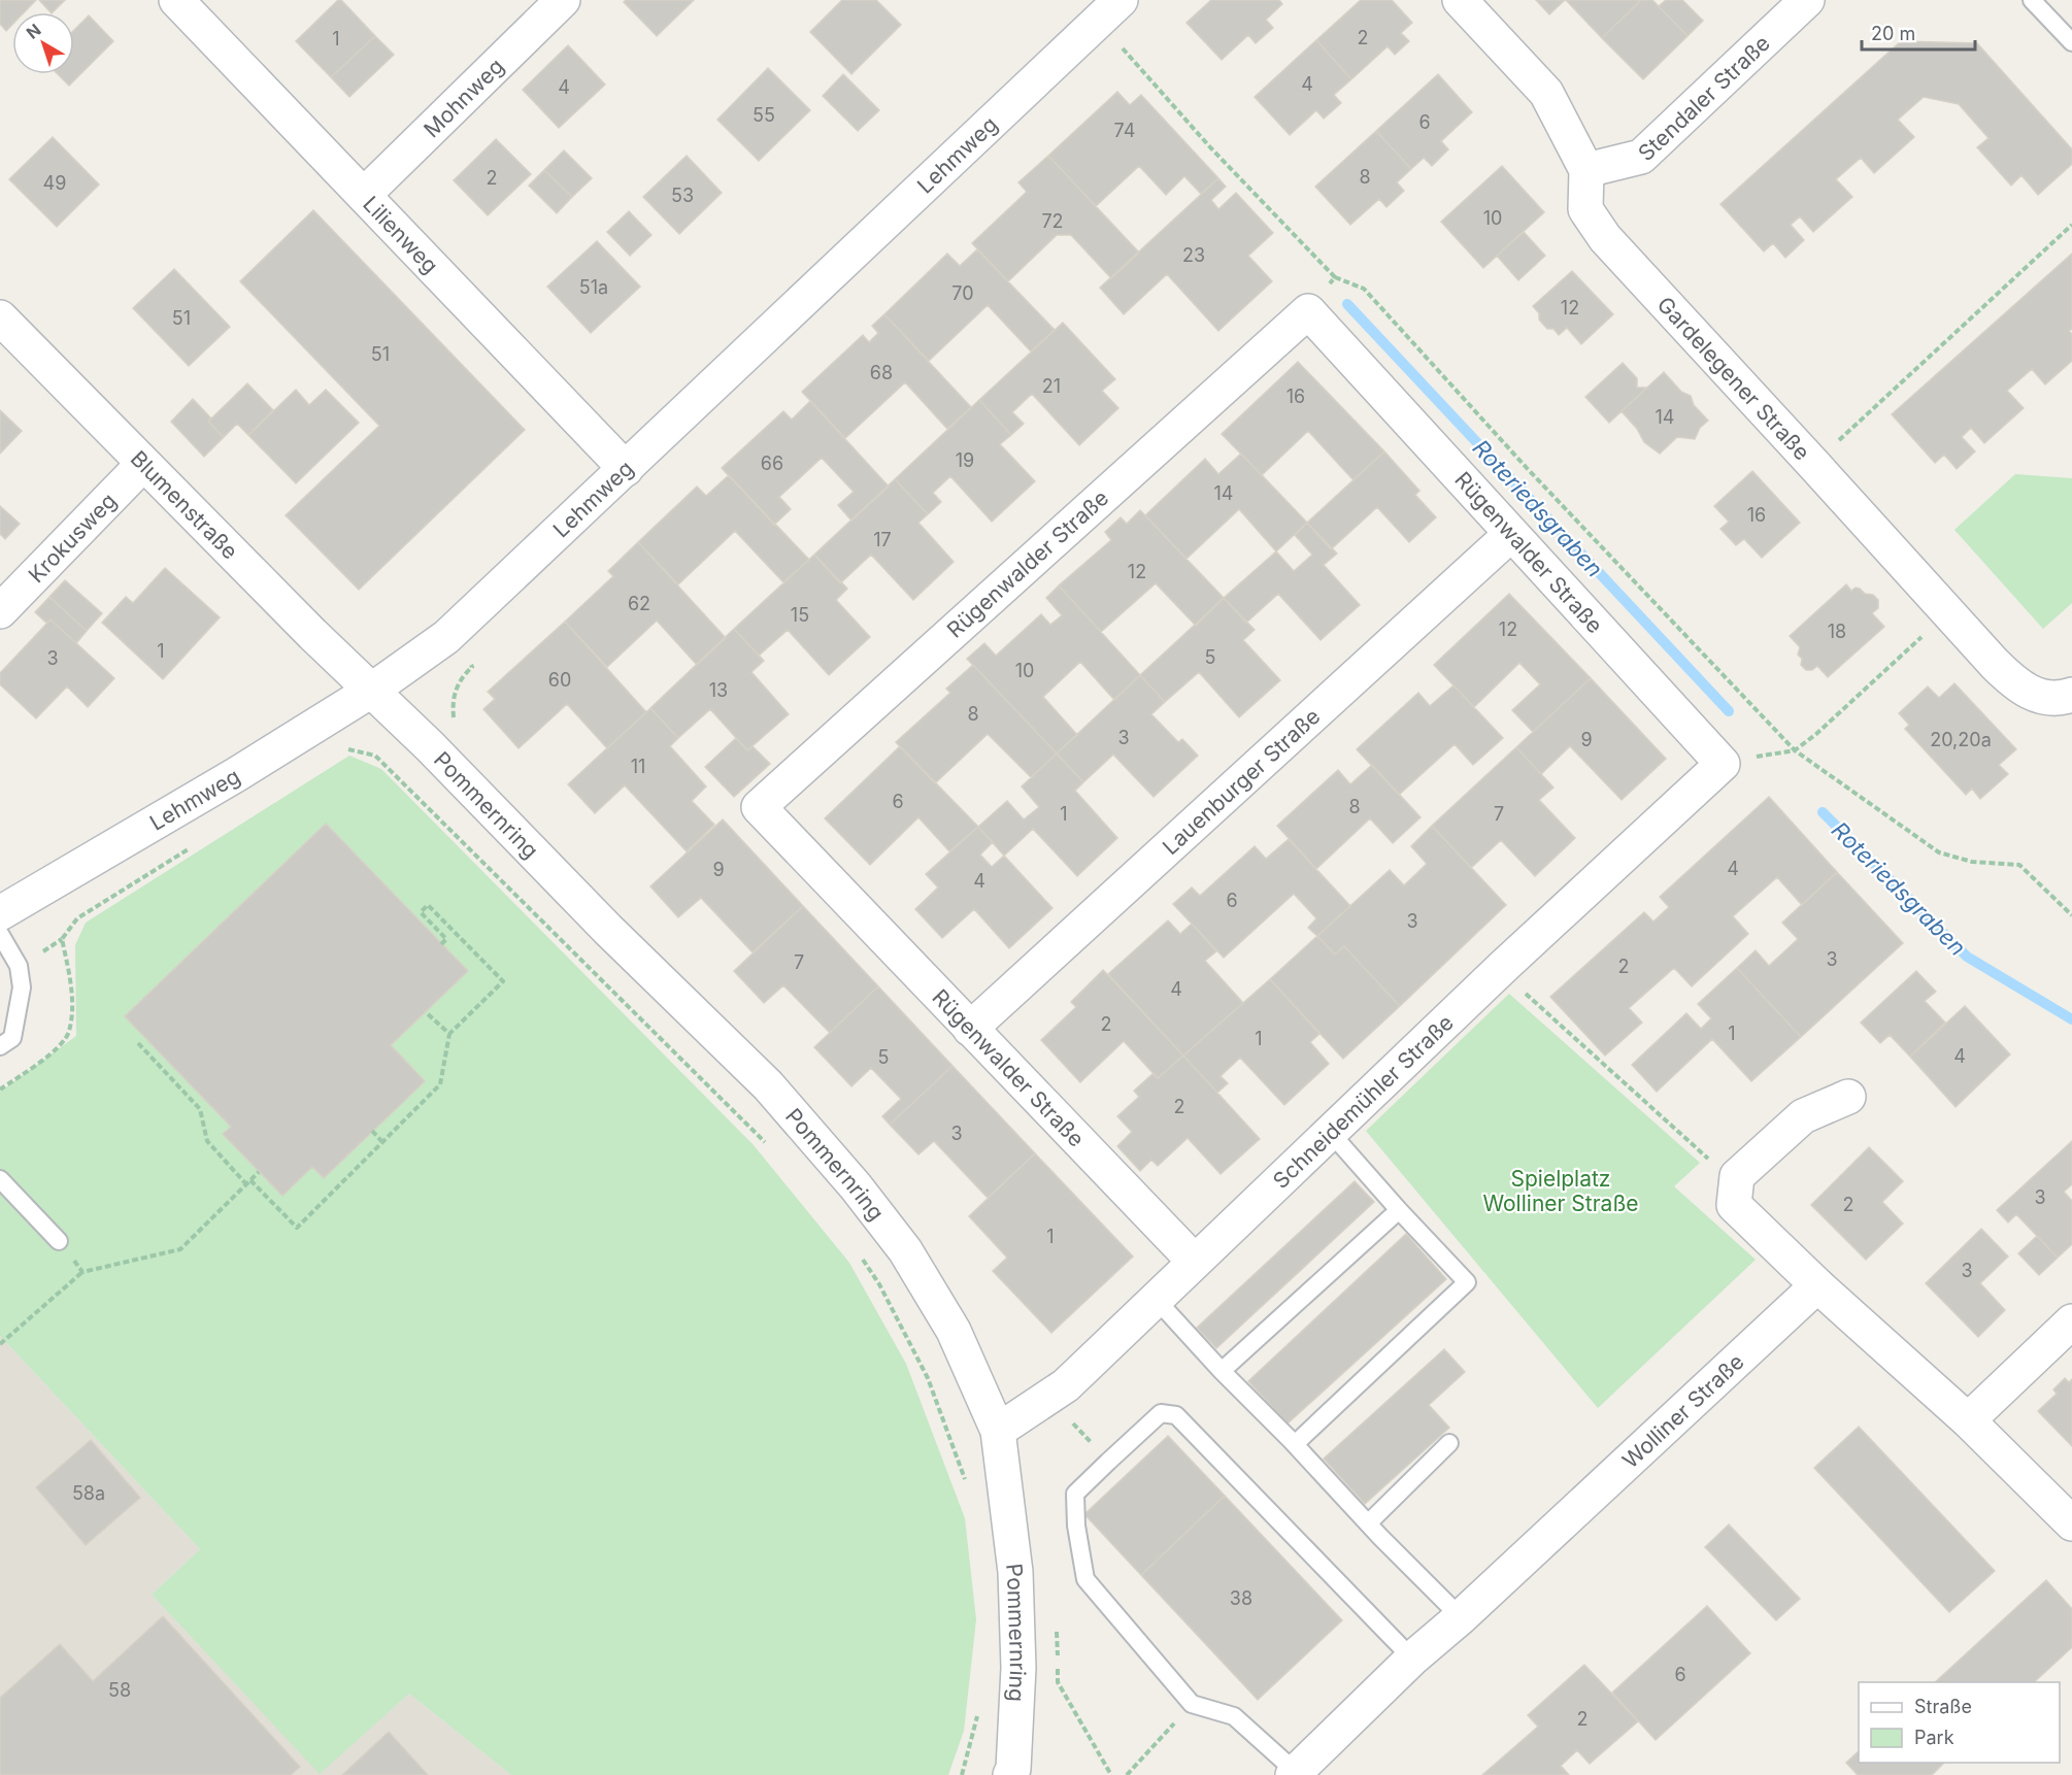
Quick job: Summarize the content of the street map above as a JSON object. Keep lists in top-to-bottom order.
{
  "streets": {
    "street": [
      "Stendaler Straße",
      "Mohnweg",
      "Lehmweg",
      "Lilienweg",
      "Gardelegener Straße",
      "Blumenstraße",
      "Krokusweg",
      "Rügenwalder Straße",
      "Lauenburger Straße",
      "Pommernring",
      "Schneidemühler Straße",
      "Wolliner Straße"
    ]
  },
  "crossings": [
    ["Stendaler Straße", "Gardelegener Straße"],
    ["Mohnweg", "Lilienweg"],
    ["Lehmweg", "Lilienweg"],
    ["Lehmweg", "Blumenstraße"],
    ["Lehmweg", "Pommernring"],
    ["Blumenstraße", "Krokusweg"],
    ["Blumenstraße", "Pommernring"],
    ["Rügenwalder Straße", "Lauenburger Straße"],
    ["Rügenwalder Straße", "Schneidemühler Straße"],
    ["Pommernring", "Schneidemühler Straße"]
  ],
  "water": ["Roteriedsgraben"],
  "parks": ["Spielplatz Wolliner Straße"],
  "house_numbers": [
    "2",
    "1",
    "4",
    "4",
    "55",
    "6",
    "74",
    "8",
    "2",
    "49",
    "53",
    "10",
    "72",
    "23",
    "51a",
    "70",
    "12",
    "51",
    "51",
    "68",
    "21",
    "16",
    "14",
    "19",
    "66",
    "14",
    "16",
    "17",
    "12",
    "62",
    "15",
    "12",
    "18",
    "1",
    "5",
    "3",
    "10",
    "60",
    "13",
    "8",
    "3",
    "9",
    "20,20a",
    "11",
    "6",
    "8",
    "1",
    "7",
    "4",
    "9",
    "4",
    "6",
    "3",
    "3",
    "7",
    "2",
    "4",
    "2",
    "1",
    "1",
    "4",
    "5",
    "2",
    "3",
    "3",
    "2",
    "1",
    "3",
    "58a",
    "38",
    "6",
    "58",
    "2"
  ],
  "legend": ["Straße", "Park"],
  "scale_bar": "20 m",
  "north": "top left"
}
